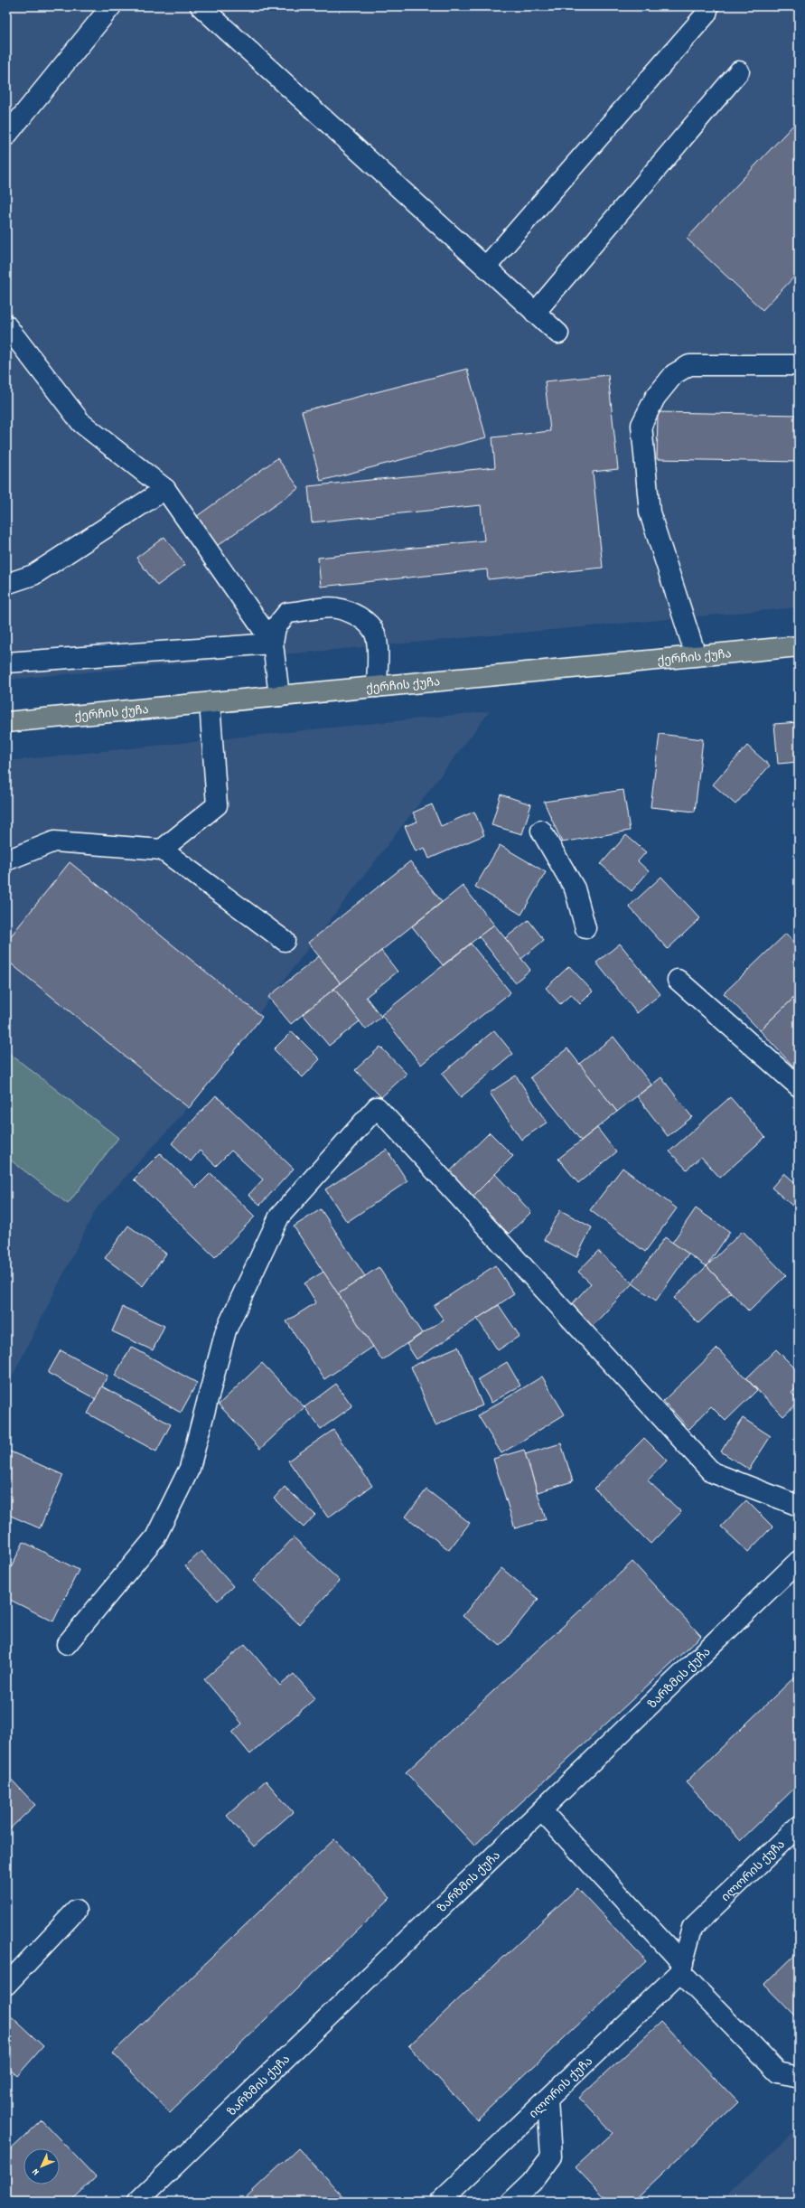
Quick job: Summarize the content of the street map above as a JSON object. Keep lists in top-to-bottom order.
{
  "streets": {
    "main road": ["ქერჩის ქუჩა"],
    "street": ["ზარზმის ქუჩა", "ილორის ქუჩა"]
  },
  "north": "bottom left"
}
